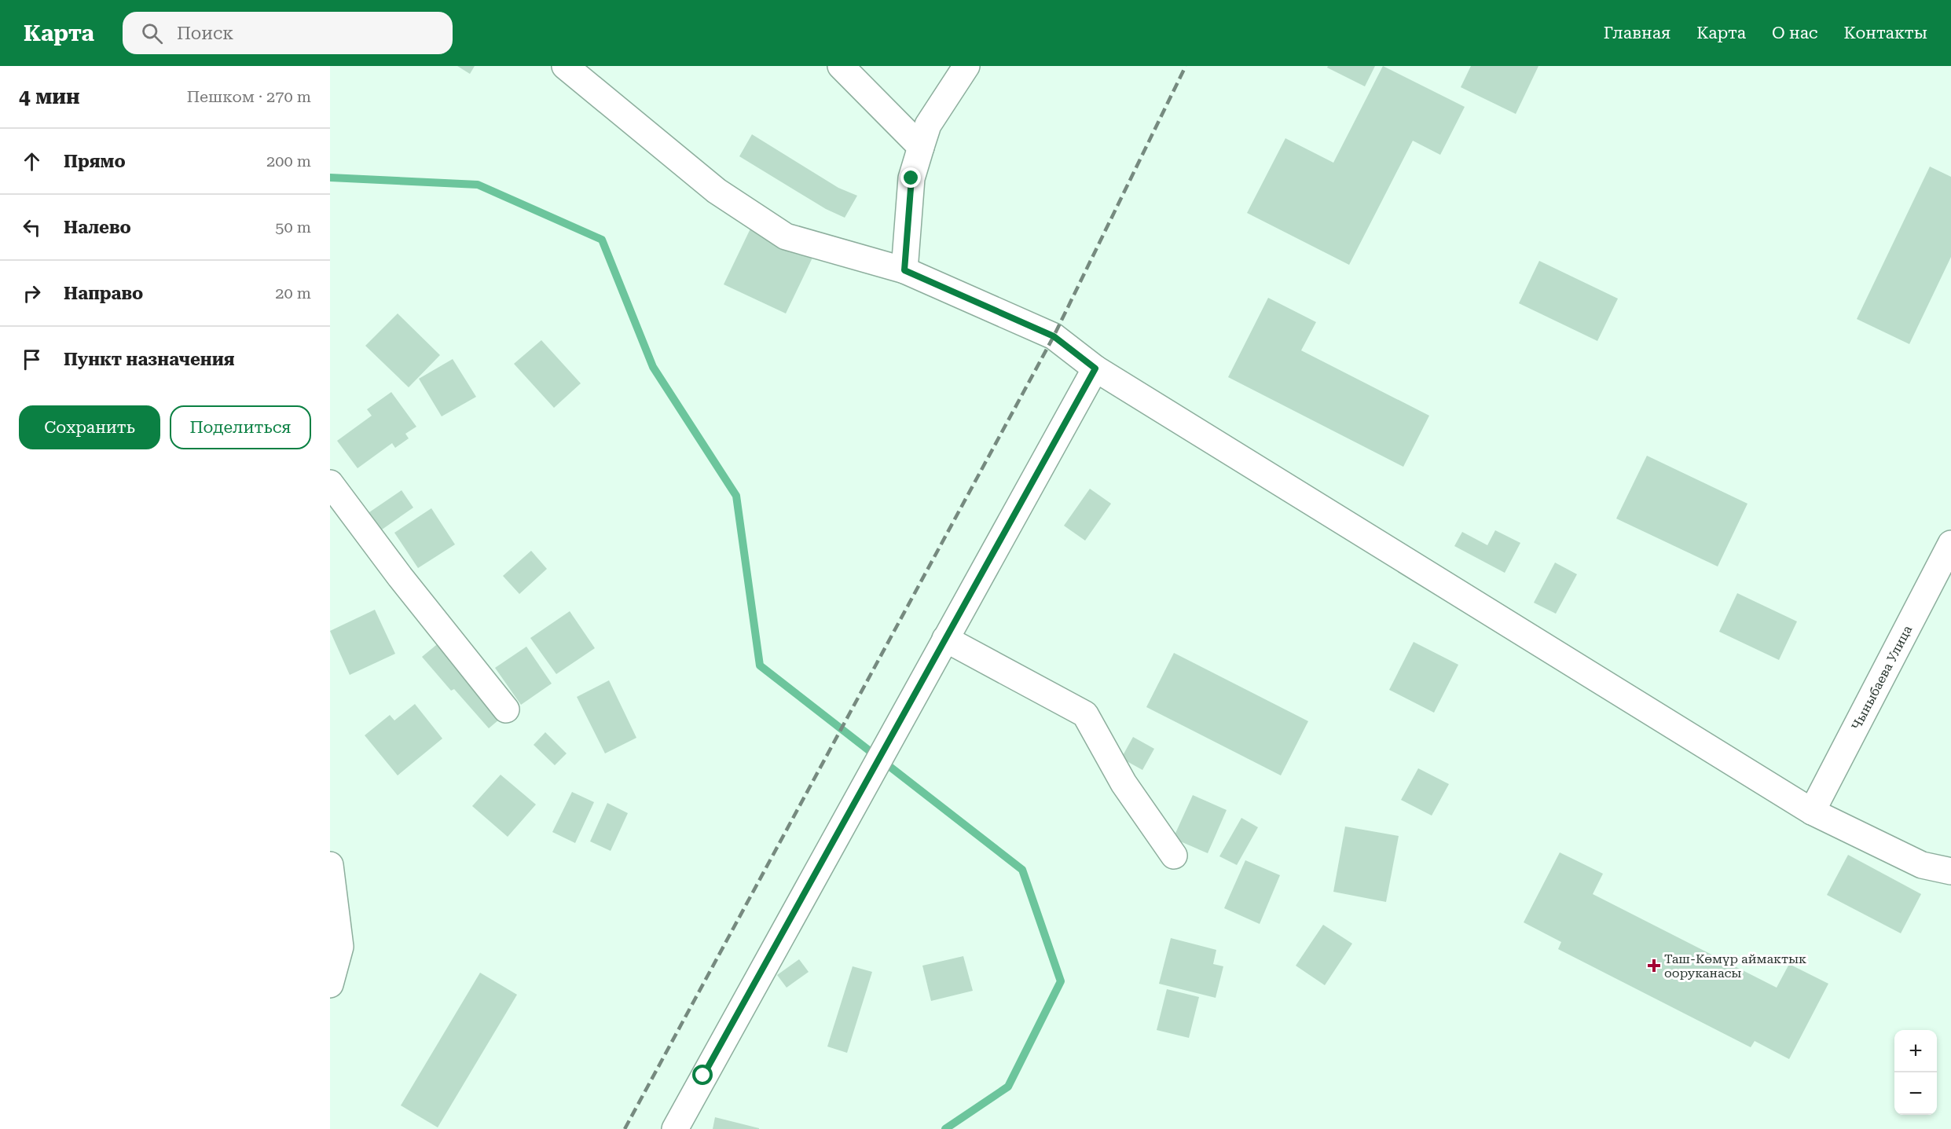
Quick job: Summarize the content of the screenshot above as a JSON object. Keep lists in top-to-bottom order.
{
  "streets": {
    "street": ["Чыныбаева Улица"]
  },
  "places": {
    "health": ["Таш-Көмүр аймактык ооруканасы"]
  },
  "page": {
    "header": "Карта",
    "search": "Поиск",
    "nav": [
      "Главная",
      "Карта",
      "О нас",
      "Контакты"
    ],
    "heading": ["4 мин", "Пешком · 270 m"],
    "list": [
      ["Прямо", "200 m"],
      ["Налево", "50 m"],
      ["Направо", "20 m"],
      "Пункт назначения"
    ],
    "buttons": ["Сохранить", "Поделиться"],
    "map_buttons": ["+", "−"]
  }
}
